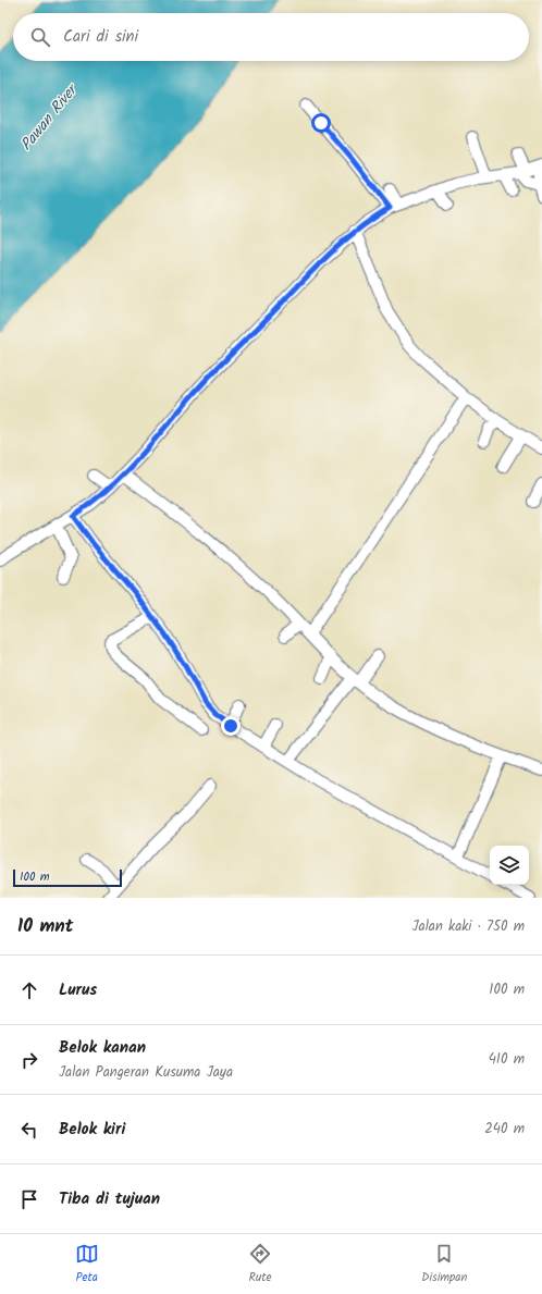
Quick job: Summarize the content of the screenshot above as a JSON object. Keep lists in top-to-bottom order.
{
  "water": ["Pawan River"],
  "scale_bar": "100 m",
  "page": {
    "search": "Cari di sini",
    "scale": "100 m",
    "heading": ["10 mnt", "Jalan kaki · 750 m"],
    "list": [
      ["Lurus", "100 m"],
      ["Belok kanan", "Jalan Pangeran Kusuma Jaya", "410 m"],
      ["Belok kiri", "240 m"],
      "Tiba di tujuan"
    ],
    "nav": ["Peta", "Rute", "Disimpan"]
  }
}
